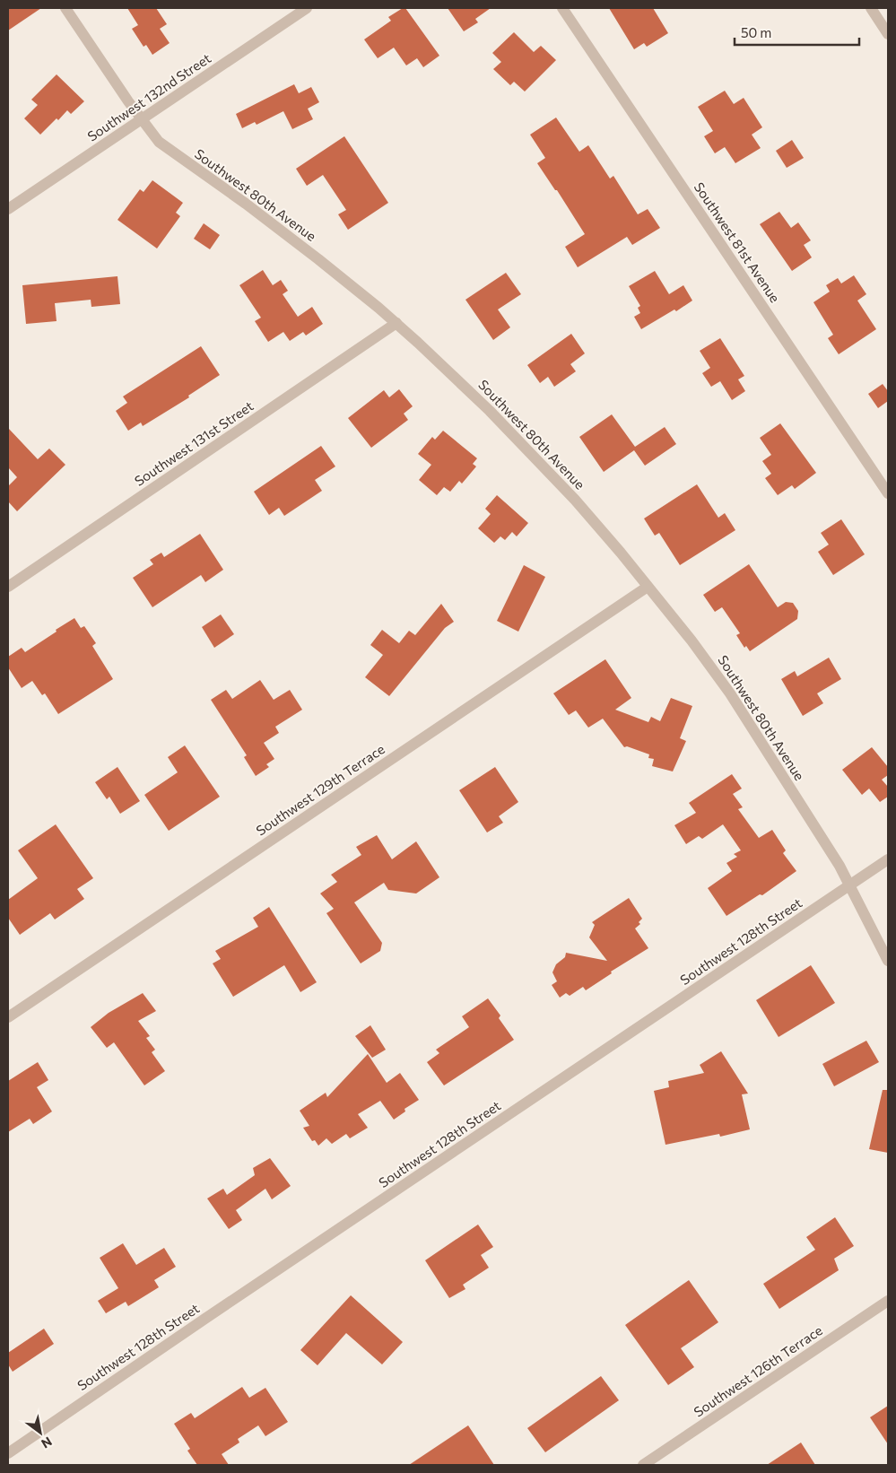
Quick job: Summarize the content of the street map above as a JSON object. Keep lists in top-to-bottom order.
{
  "streets": {
    "street": [
      "Southwest 132nd Street",
      "Southwest 80th Avenue",
      "Southwest 81st Avenue",
      "Southwest 131st Street",
      "Southwest 129th Terrace",
      "Southwest 128th Street",
      "Southwest 126th Terrace"
    ]
  },
  "crossings": [
    ["Southwest 132nd Street", "Southwest 80th Avenue"],
    ["Southwest 80th Avenue", "Southwest 131st Street"],
    ["Southwest 80th Avenue", "Southwest 129th Terrace"],
    ["Southwest 80th Avenue", "Southwest 128th Street"]
  ],
  "scale_bar": "50 m",
  "north": "bottom right"
}
